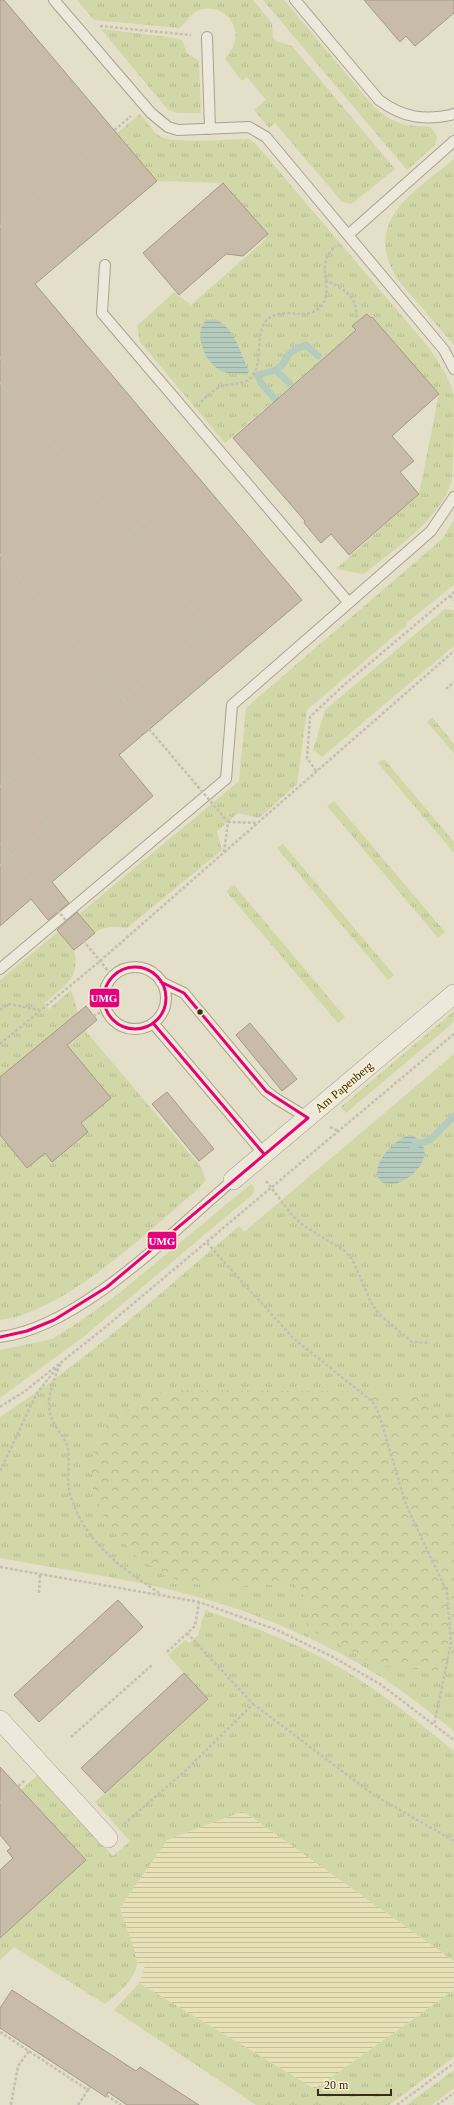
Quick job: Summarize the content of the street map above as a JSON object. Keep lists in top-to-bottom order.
{
  "streets": {
    "street": ["Am Papenberg"]
  },
  "lines": ["transit line UMG"],
  "scale_bar": "20 m"
}
